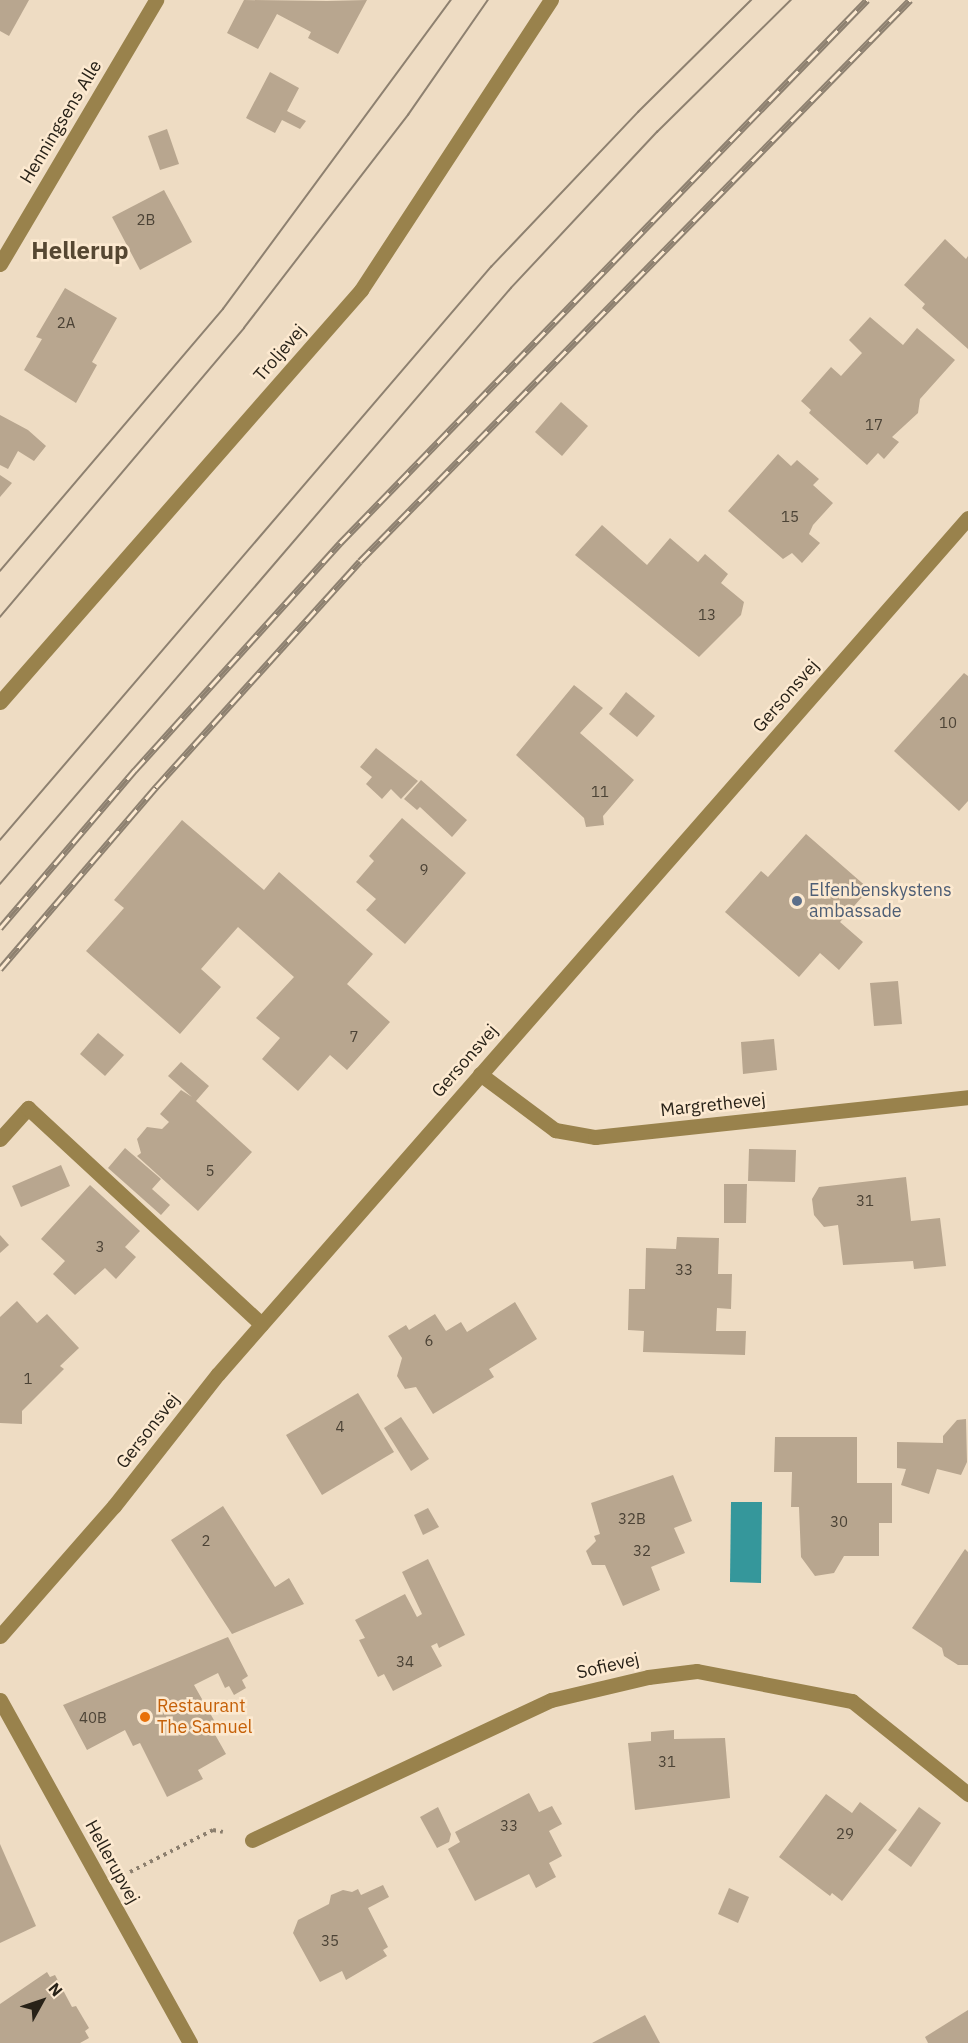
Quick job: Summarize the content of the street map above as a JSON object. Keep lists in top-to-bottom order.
{
  "streets": {
    "street": [
      "Henningsens Alle",
      "Troljevej",
      "Gersonsvej",
      "Margrethevej",
      "Sofievej",
      "Hellerupvej"
    ]
  },
  "crossings": [
    ["Gersonsvej", "Margrethevej"]
  ],
  "districts": ["Hellerup"],
  "places": ["Elfenbenskystens ambassade", "Restaurant The Samuel"],
  "house_numbers": [
    "2B",
    "2A",
    "17",
    "15",
    "13",
    "10",
    "11",
    "9",
    "7",
    "5",
    "31",
    "3",
    "33",
    "6",
    "1",
    "4",
    "32B",
    "30",
    "2",
    "32",
    "34",
    "40B",
    "31",
    "33",
    "29",
    "35"
  ],
  "north": "top right"
}
